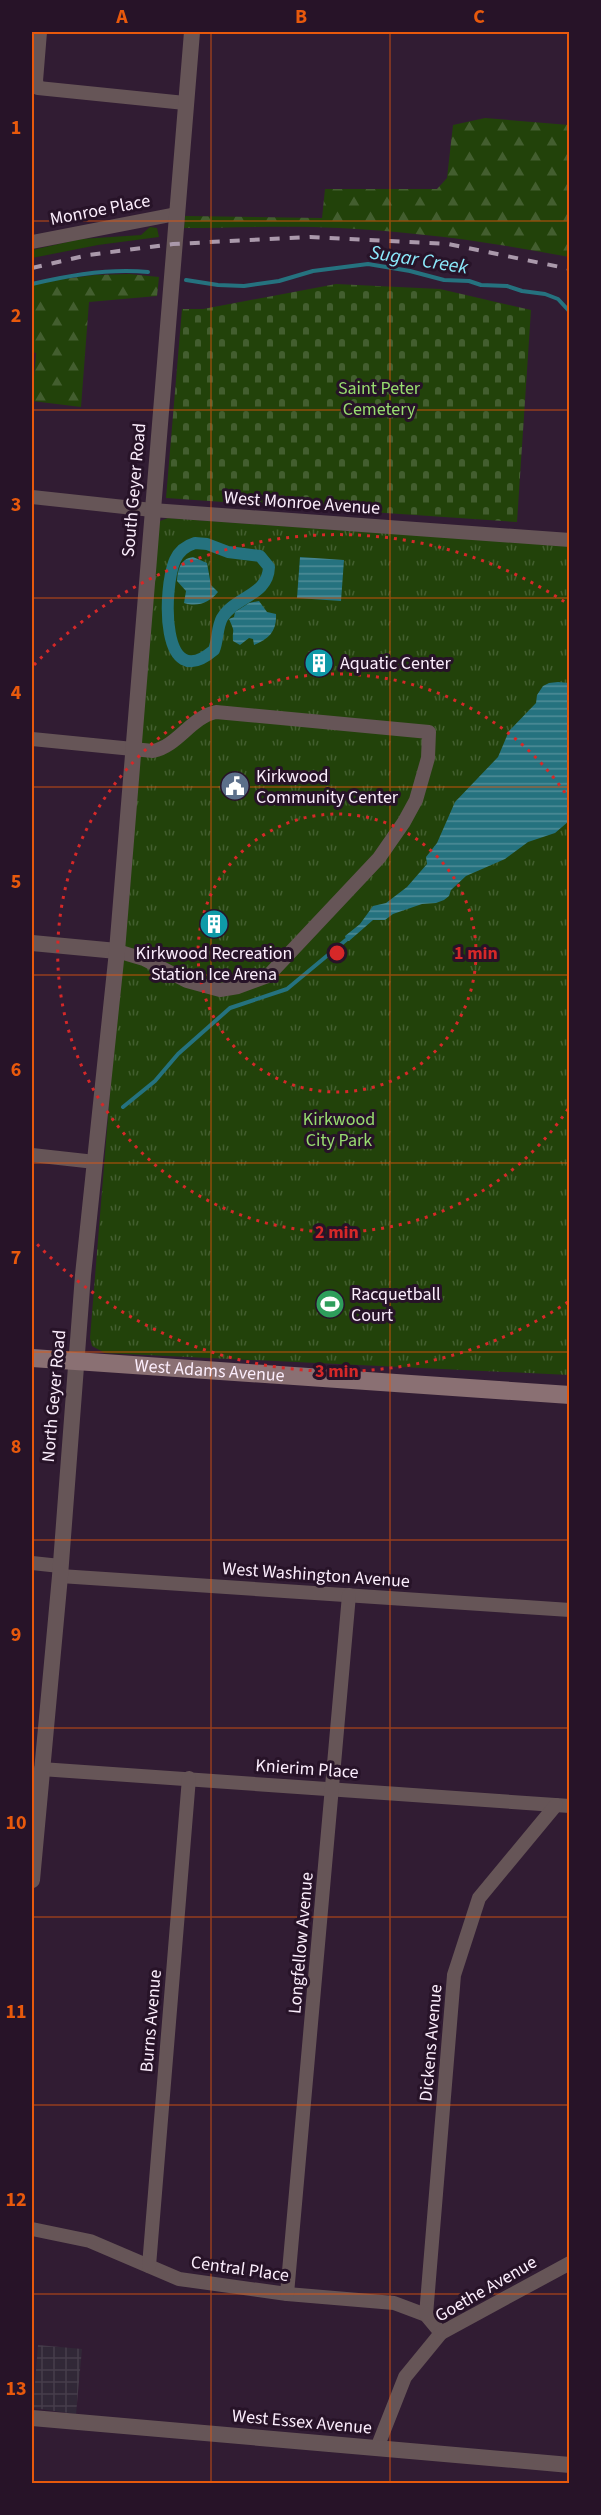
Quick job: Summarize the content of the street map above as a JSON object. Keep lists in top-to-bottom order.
{
  "streets": {
    "main road": ["West Adams Avenue"],
    "street": [
      "Monroe Place",
      "South Geyer Road",
      "West Monroe Avenue",
      "North Geyer Road",
      "West Washington Avenue",
      "Knierim Place",
      "Longfellow Avenue",
      "Burns Avenue",
      "Dickens Avenue",
      "Central Place",
      "Goethe Avenue",
      "West Essex Avenue"
    ]
  },
  "crossings": [
    ["Monroe Place", "South Geyer Road"],
    ["South Geyer Road", "West Monroe Avenue"],
    ["South Geyer Road", "North Geyer Road"],
    ["West Adams Avenue", "North Geyer Road"],
    ["North Geyer Road", "West Washington Avenue"],
    ["North Geyer Road", "Knierim Place"],
    ["West Washington Avenue", "Longfellow Avenue"],
    ["Knierim Place", "Longfellow Avenue"],
    ["Knierim Place", "Burns Avenue"],
    ["Knierim Place", "Dickens Avenue"],
    ["Longfellow Avenue", "Central Place"],
    ["Burns Avenue", "Central Place"],
    ["Dickens Avenue", "Central Place"],
    ["Central Place", "Goethe Avenue"],
    ["Goethe Avenue", "West Essex Avenue"]
  ],
  "water": ["Sugar Creek"],
  "parks": ["Saint Peter Cemetery", "Kirkwood City Park"],
  "places": {
    "building": ["Aquatic Center", "Kirkwood Recreation Station Ice Arena"],
    "public building": ["Kirkwood Community Center"],
    "sports": ["Racquetball Court"]
  },
  "grid": {
    "columns": ["A", "B", "C"],
    "rows": [
      "1",
      "2",
      "3",
      "4",
      "5",
      "6",
      "7",
      "8",
      "9",
      "10",
      "11",
      "12",
      "13"
    ]
  },
  "rings": ["1 min", "2 min", "3 min"]
}
